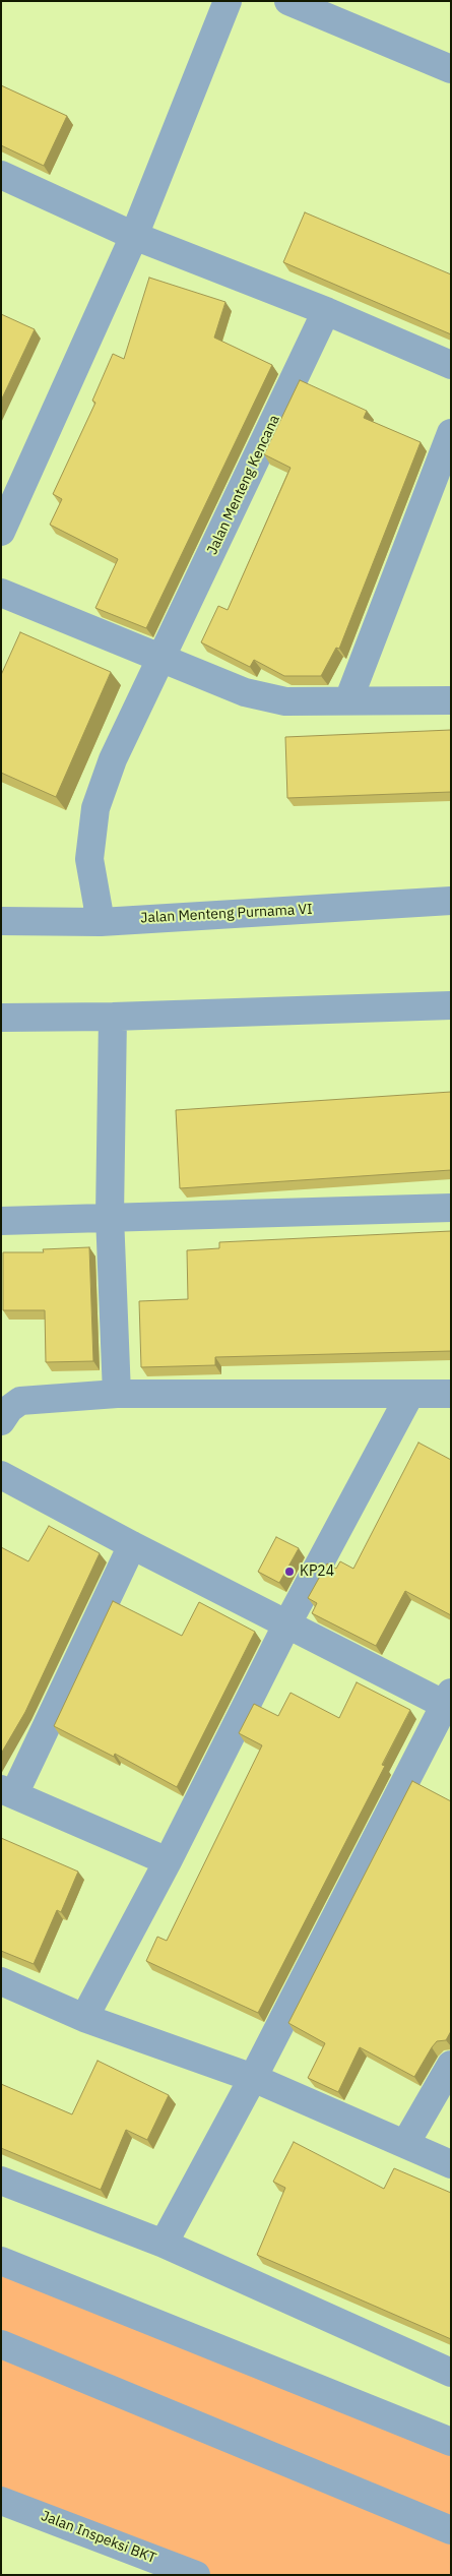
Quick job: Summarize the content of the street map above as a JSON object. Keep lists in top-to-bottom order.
{
  "streets": {
    "street": ["Jalan Menteng Kencana", "Jalan Menteng Purnama VI", "Jalan Inspeksi BKT"]
  },
  "crossings": [
    ["Jalan Menteng Kencana", "Jalan Menteng Purnama VI"]
  ],
  "places": ["KP24"]
}
